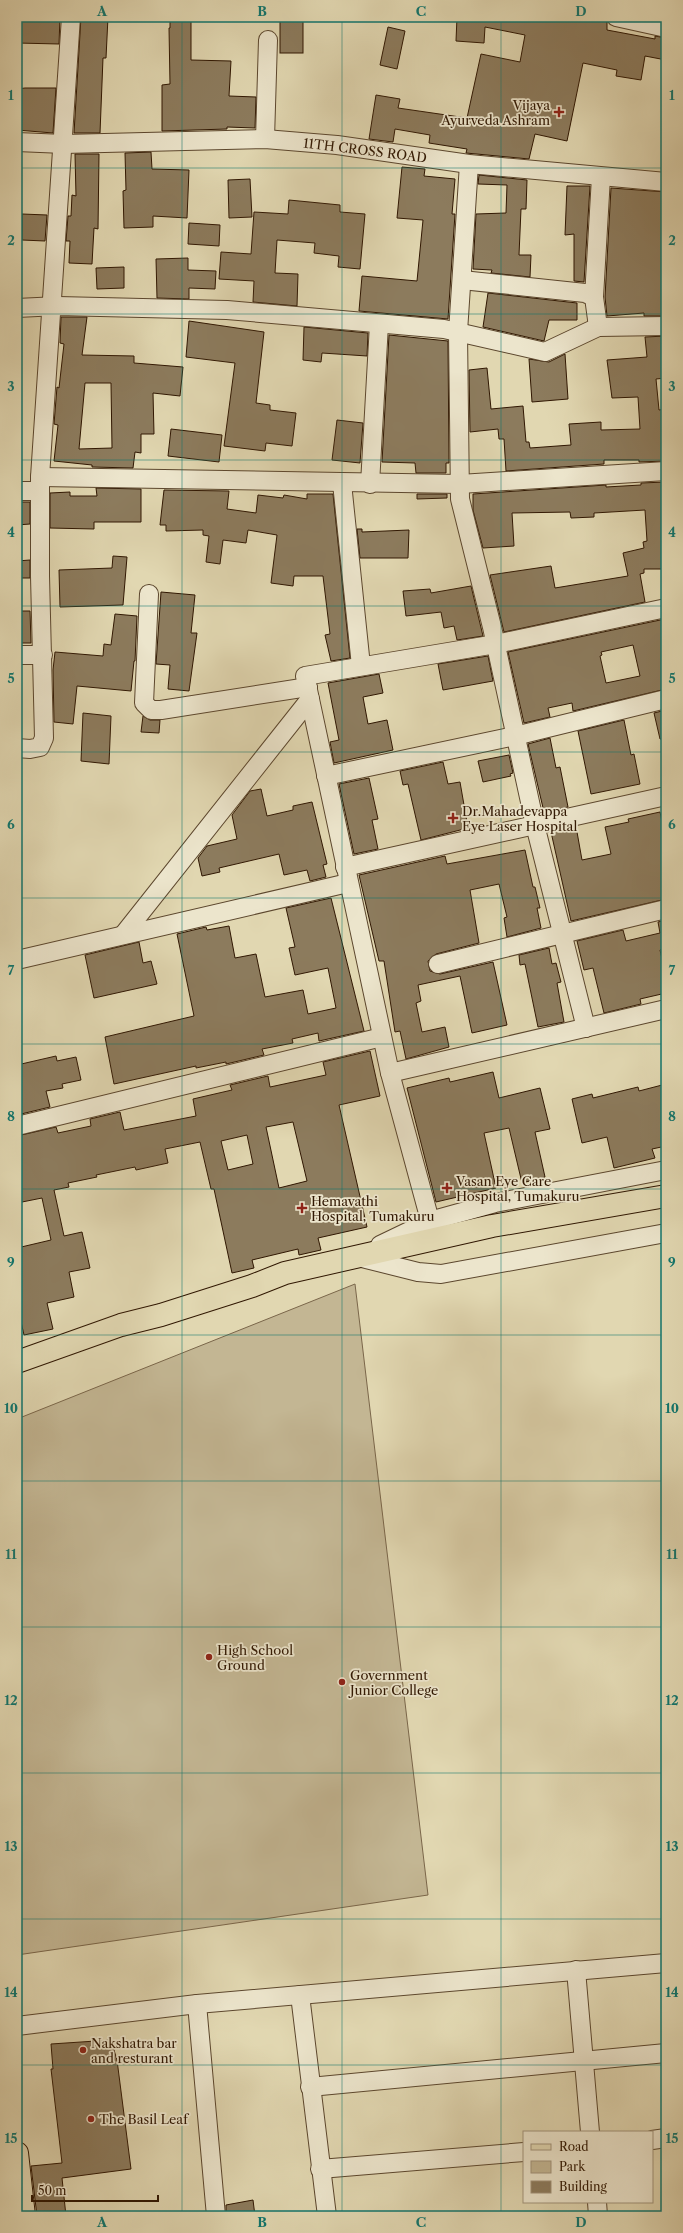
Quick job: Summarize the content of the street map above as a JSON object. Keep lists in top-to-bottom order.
{
  "streets": {
    "street": ["11TH CROSS ROAD"]
  },
  "places": {
    "health": [
      "Vijaya Ayurveda Ashram",
      "Dr.Mahadevappa Eye Laser Hospital",
      "Vasan Eye Care Hospital, Tumakuru",
      "Hemavathi Hospital, Tumakuru"
    ],
    "other": [
      "High School Ground",
      "Government Junior College",
      "Nakshatra bar and resturant",
      "The Basil Leaf"
    ]
  },
  "legend": ["Road", "Park", "Building"],
  "scale_bar": "50 m",
  "grid": {
    "columns": [
      "A",
      "B",
      "C",
      "D"
    ],
    "rows": [
      "1",
      "2",
      "3",
      "4",
      "5",
      "6",
      "7",
      "8",
      "9",
      "10",
      "11",
      "12",
      "13",
      "14",
      "15"
    ]
  }
}
